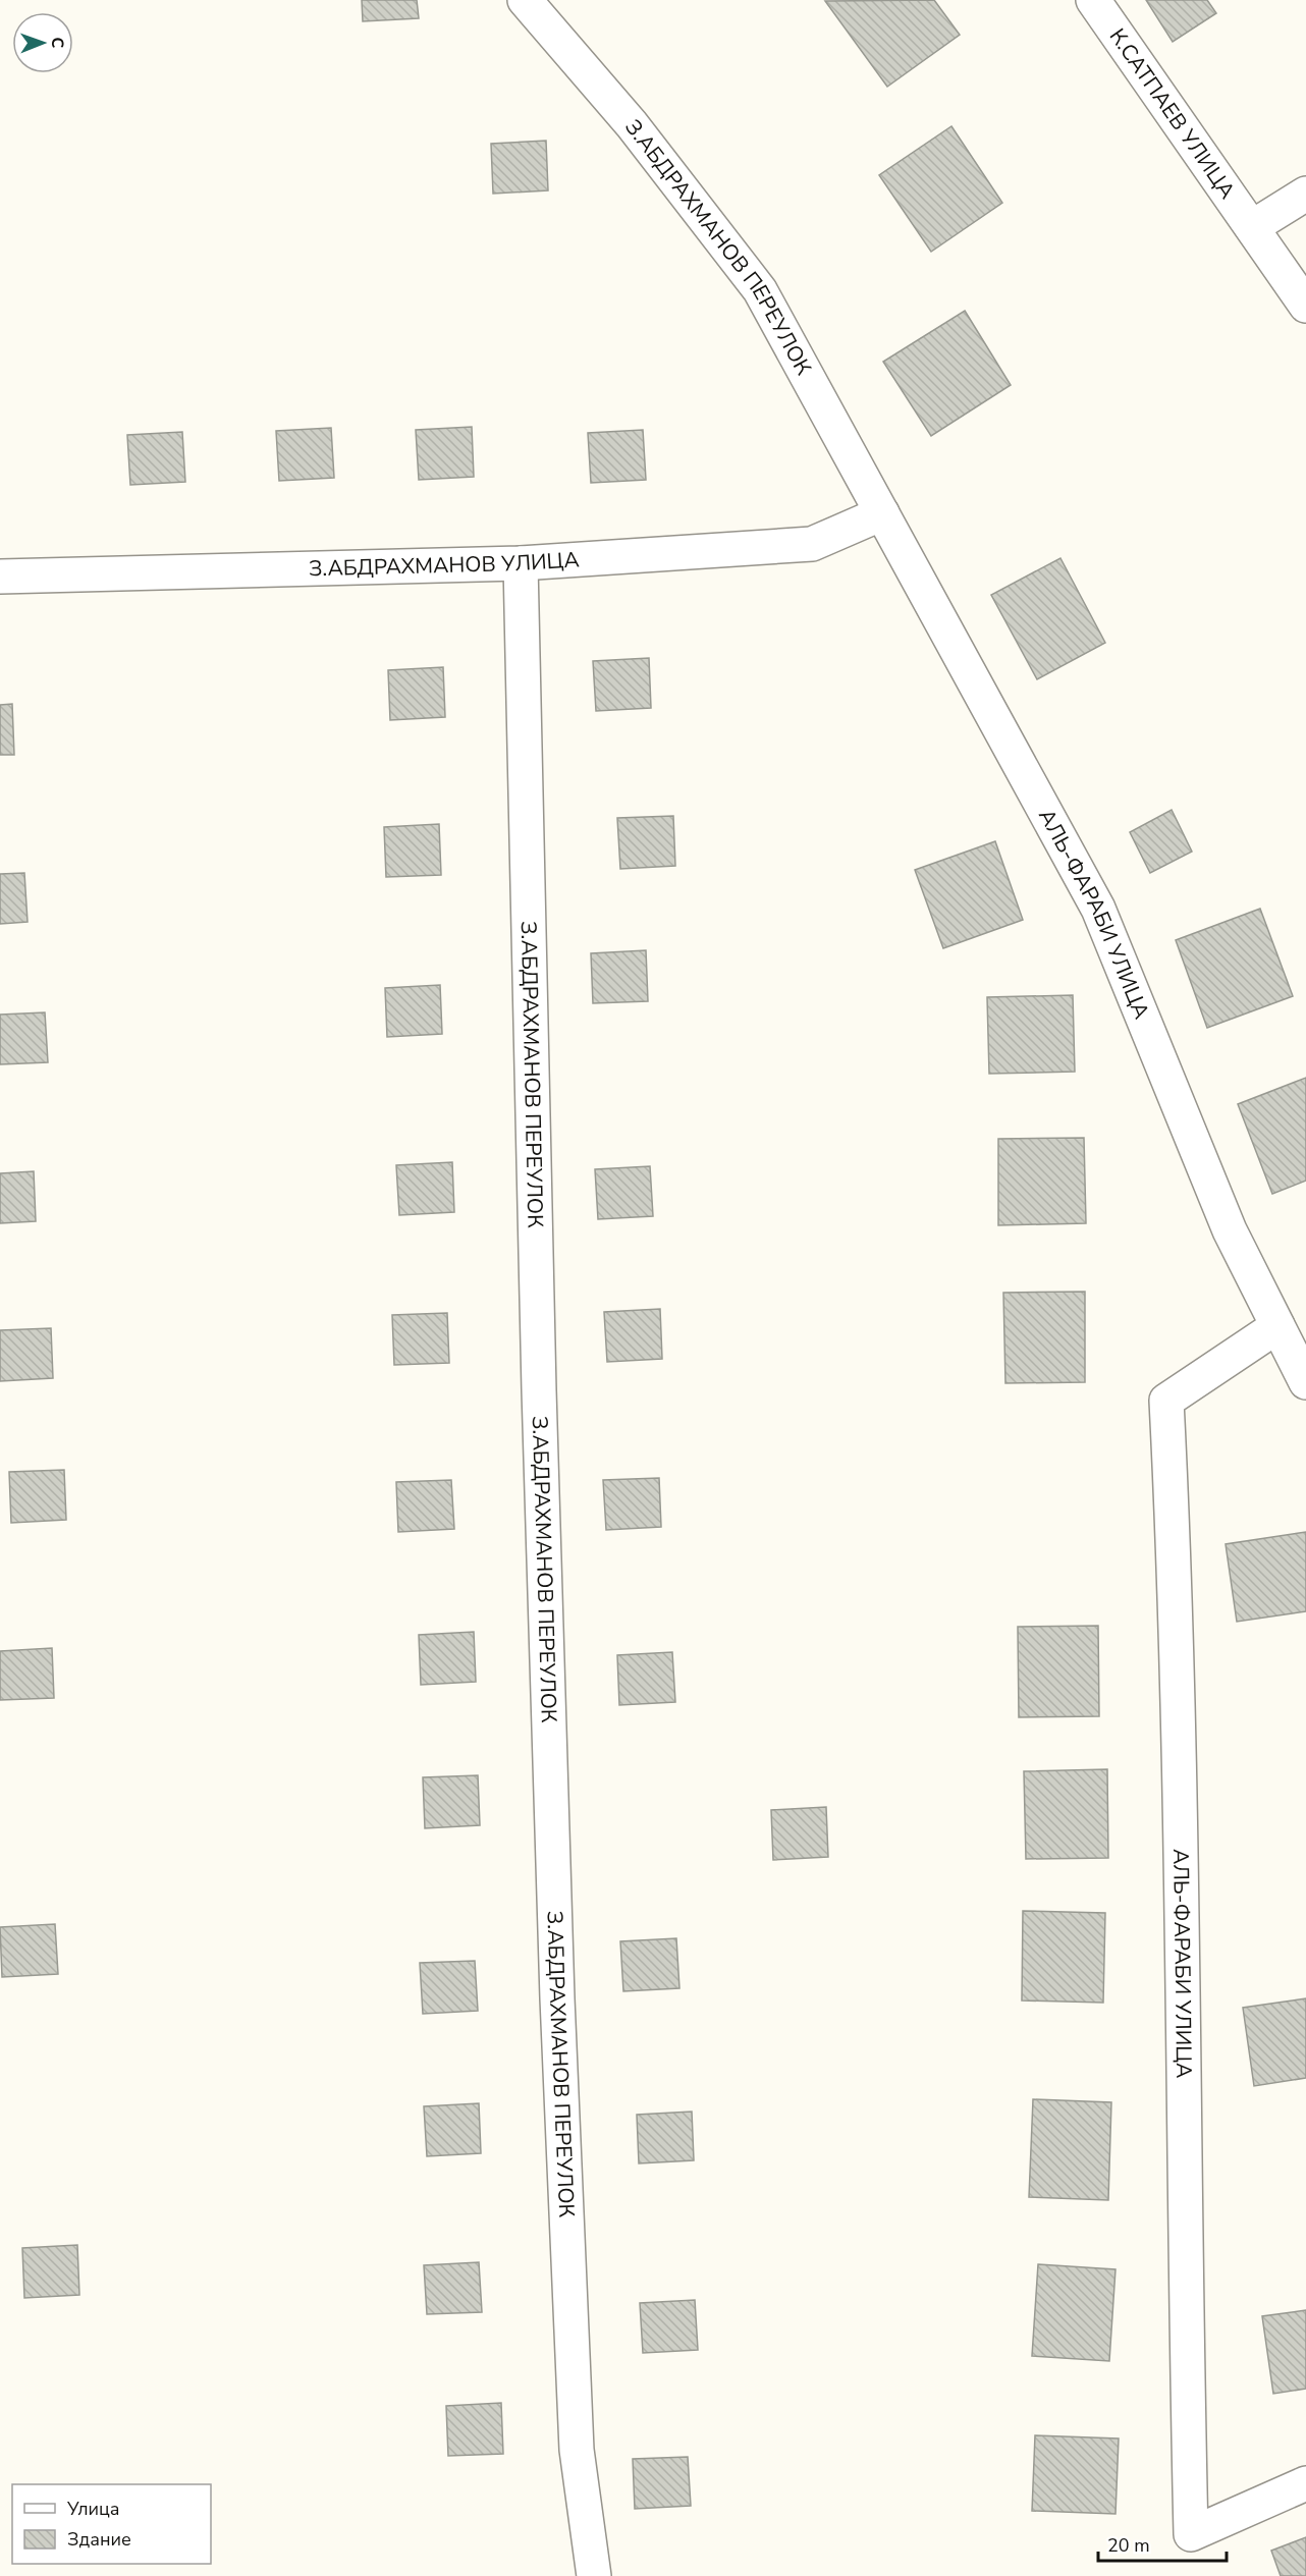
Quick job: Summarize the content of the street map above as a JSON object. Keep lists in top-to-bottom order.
{
  "streets": {
    "street": [
      "К.САТПАЕВ УЛИЦА",
      "З.АБДРАХМАНОВ ПЕРЕУЛОК",
      "З.АБДРАХМАНОВ УЛИЦА",
      "АЛЬ-ФАРАБИ УЛИЦА"
    ]
  },
  "crossings": [
    ["З.АБДРАХМАНОВ ПЕРЕУЛОК", "З.АБДРАХМАНОВ УЛИЦА"],
    ["З.АБДРАХМАНОВ ПЕРЕУЛОК", "АЛЬ-ФАРАБИ УЛИЦА"],
    ["З.АБДРАХМАНОВ УЛИЦА", "АЛЬ-ФАРАБИ УЛИЦА"]
  ],
  "legend": ["Улица", "Здание"],
  "scale_bar": "20 m",
  "north": "right"
}
